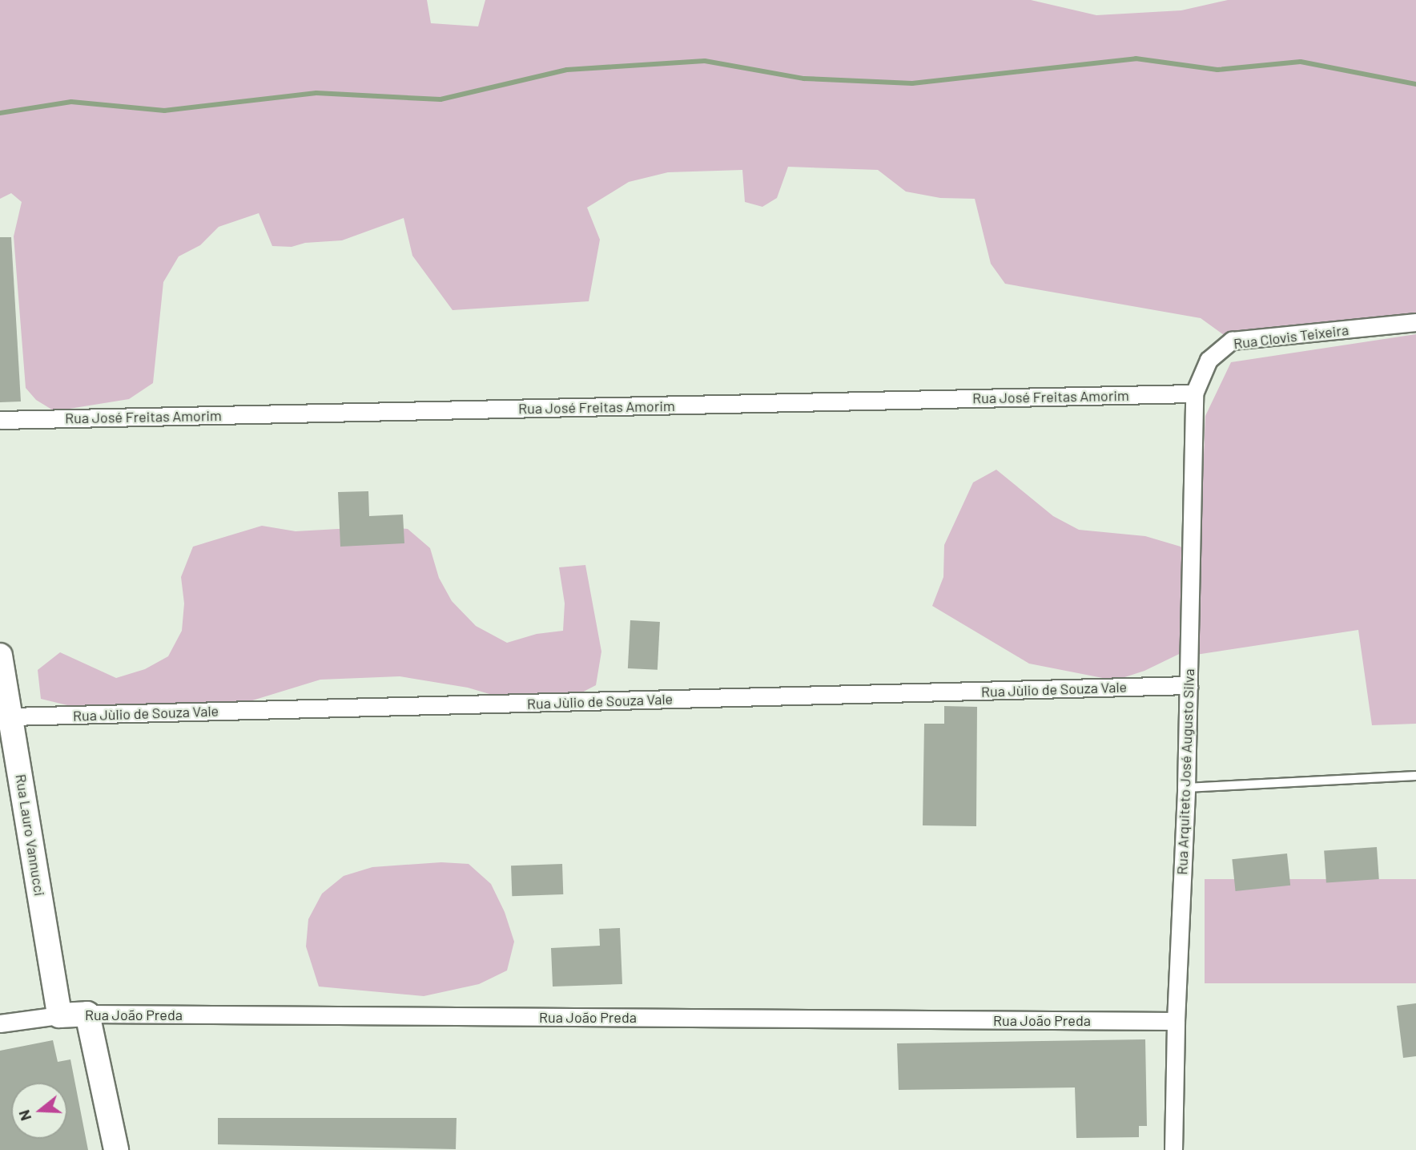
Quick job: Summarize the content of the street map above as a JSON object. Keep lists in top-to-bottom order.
{
  "streets": {
    "street": [
      "Rua Clovis Teixeira",
      "Rua José Freitas Amorim",
      "Rua Jùlio de Souza Vale",
      "Rua Arquiteto José Augusto Silva",
      "Rua Lauro Vannucci",
      "Rua João Preda"
    ]
  },
  "crossings": [
    ["Rua Clovis Teixeira", "Rua José Freitas Amorim"],
    ["Rua Clovis Teixeira", "Rua Arquiteto José Augusto Silva"],
    ["Rua José Freitas Amorim", "Rua Arquiteto José Augusto Silva"],
    ["Rua Jùlio de Souza Vale", "Rua Arquiteto José Augusto Silva"],
    ["Rua Jùlio de Souza Vale", "Rua Lauro Vannucci"],
    ["Rua Arquiteto José Augusto Silva", "Rua João Preda"],
    ["Rua Lauro Vannucci", "Rua João Preda"]
  ],
  "north": "left"
}
